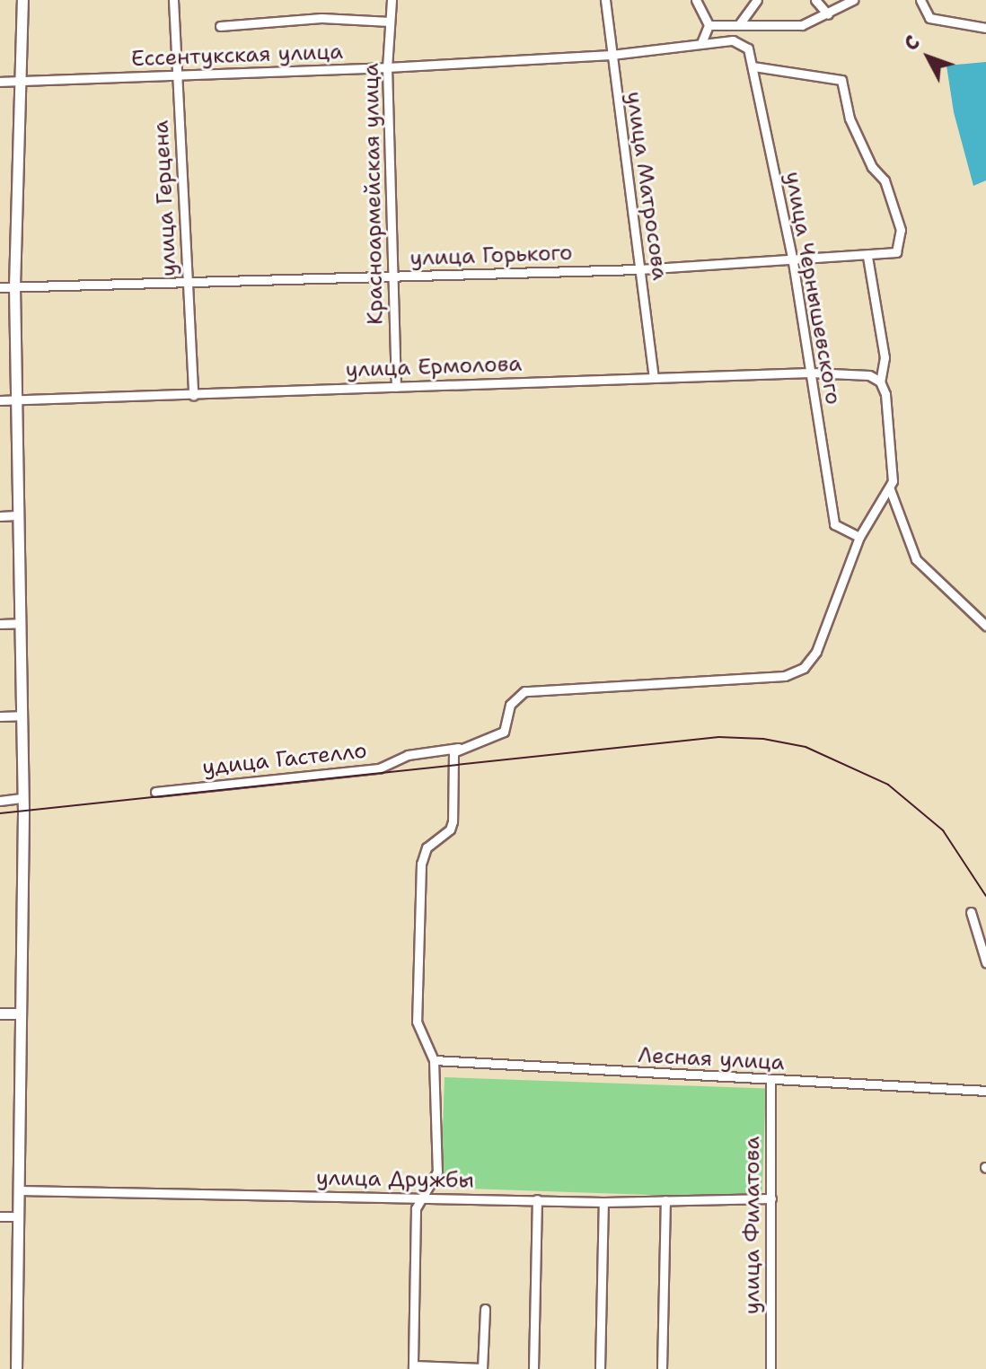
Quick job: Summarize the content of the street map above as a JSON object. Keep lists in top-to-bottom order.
{
  "streets": {
    "street": [
      "Ессентукская улица",
      "улица Матросова",
      "Красноармейская улица",
      "улица Герцена",
      "улица Горького",
      "улица Чернышевского",
      "улица Ермолова",
      "удица Гастелло",
      "Лесная улица",
      "улица Дружбы",
      "улица Филатова"
    ]
  },
  "crossings": [
    ["Ессентукская улица", "улица Матросова"],
    ["Ессентукская улица", "Красноармейская улица"],
    ["Ессентукская улица", "улица Герцена"],
    ["Ессентукская улица", "улица Чернышевского"],
    ["улица Матросова", "улица Горького"],
    ["улица Матросова", "улица Ермолова"],
    ["Красноармейская улица", "улица Горького"],
    ["Красноармейская улица", "улица Ермолова"],
    ["улица Герцена", "улица Горького"],
    ["улица Герцена", "улица Ермолова"],
    ["улица Горького", "улица Чернышевского"],
    ["улица Чернышевского", "улица Ермолова"],
    ["улица Чернышевского", "удица Гастелло"],
    ["Лесная улица", "улица Филатова"],
    ["улица Дружбы", "улица Филатова"]
  ],
  "north": "top left"
}
